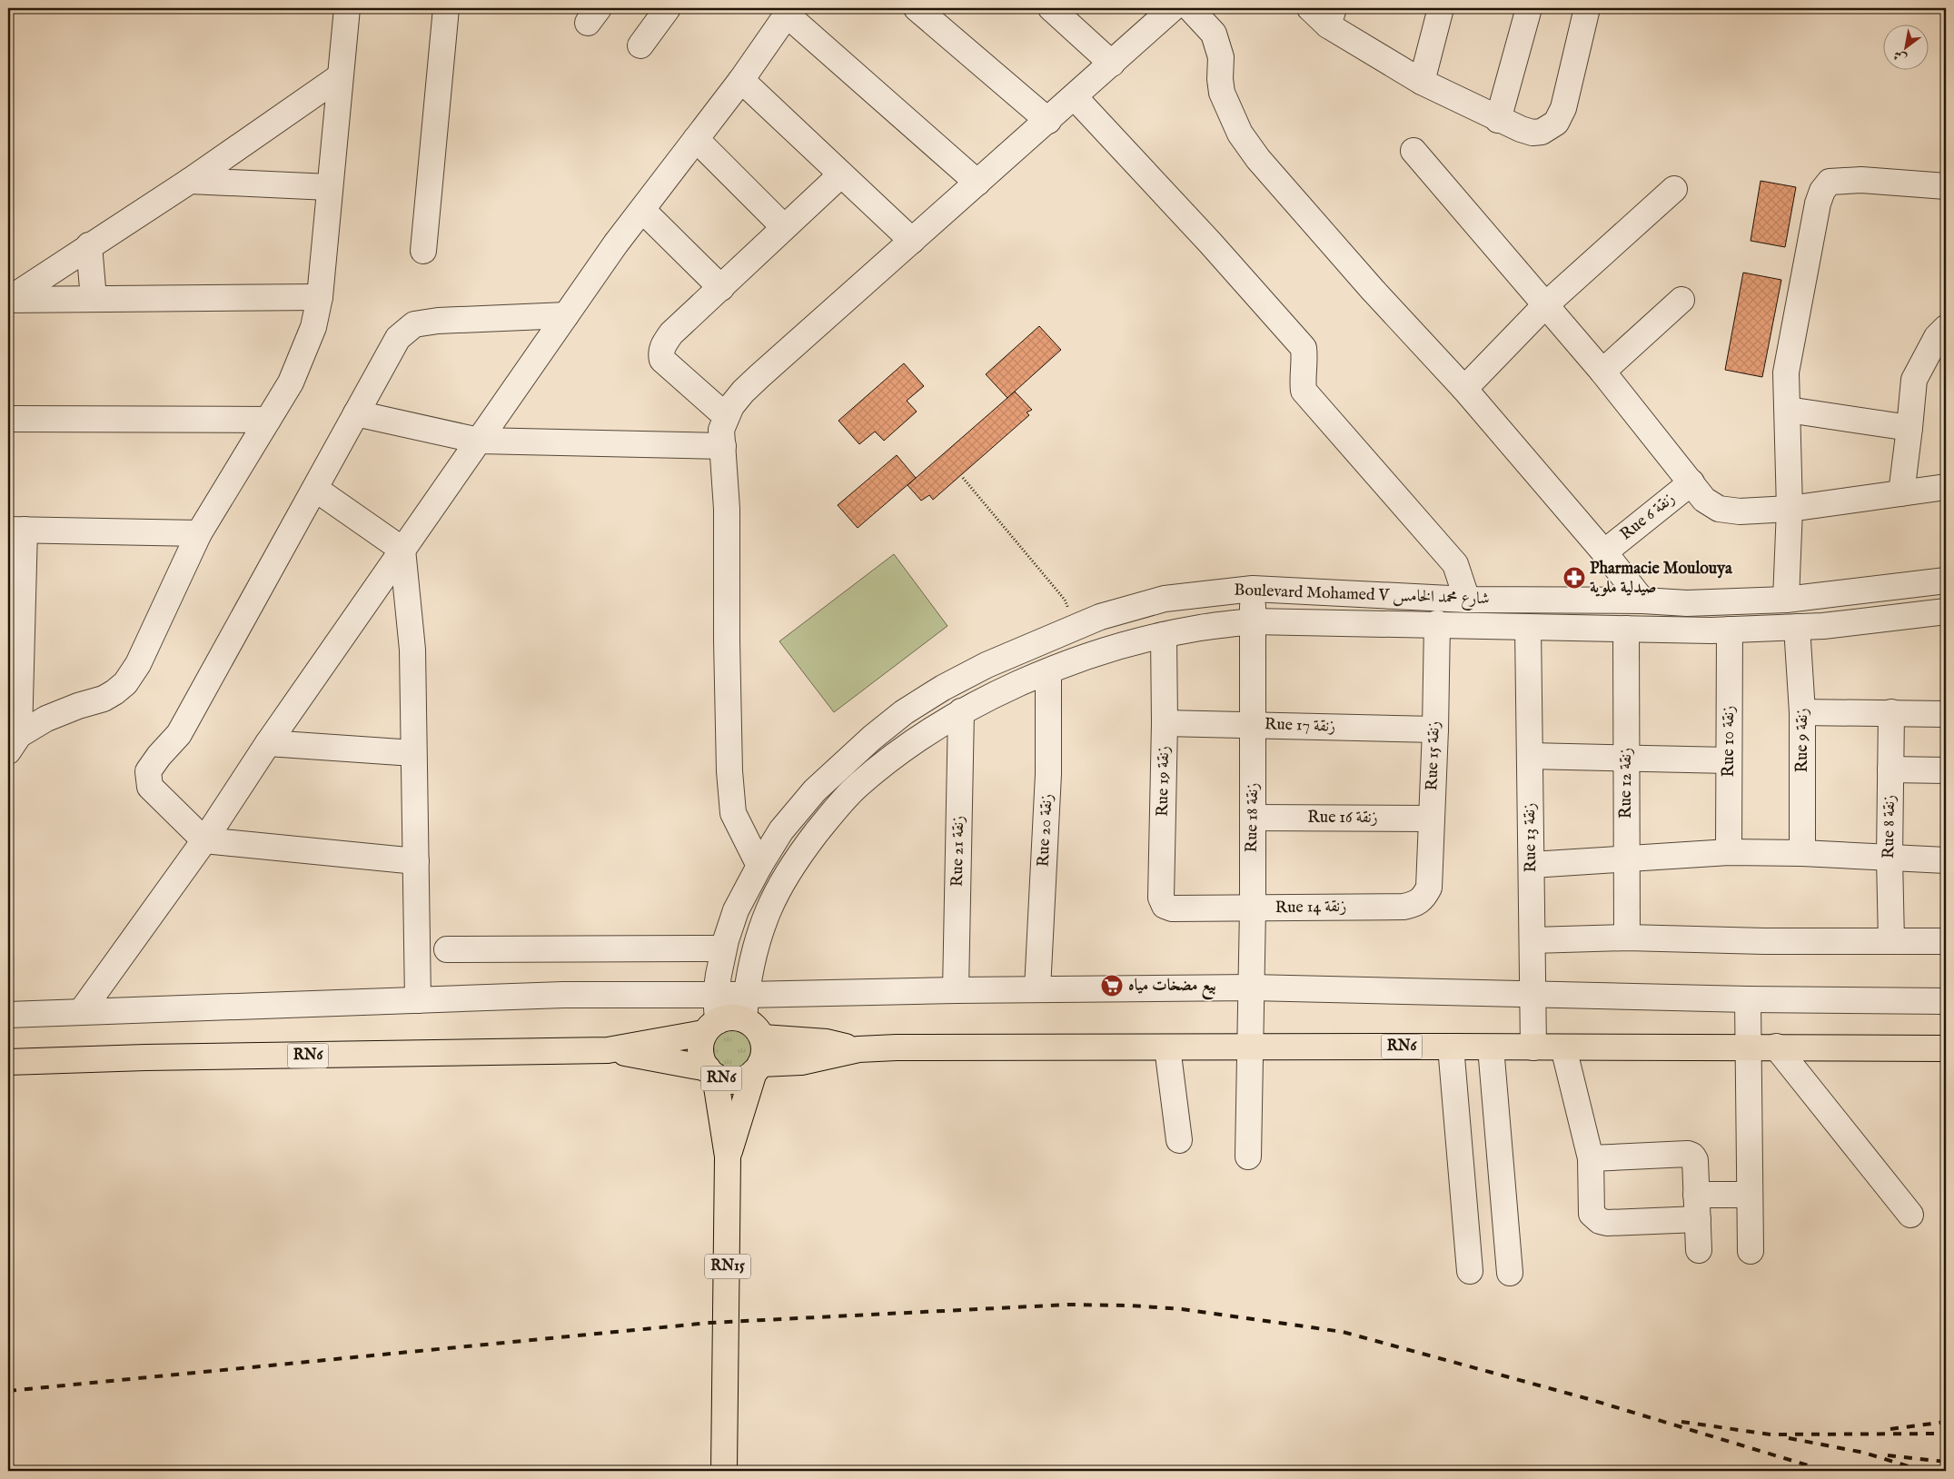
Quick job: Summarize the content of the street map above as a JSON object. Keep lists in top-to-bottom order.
{
  "streets": {
    "main road": ["RN6", "RN15"],
    "street": [
      "Rue 6 زنقة",
      "Boulevard Mohamed V شارع محمد الخامس",
      "Rue 17 زنقة",
      "Rue 9 زنقة",
      "Rue 10 زنقة",
      "Rue 15 زنقة",
      "Rue 19 زنقة",
      "Rue 12 زنقة",
      "Rue 18 زنقة",
      "Rue 16 زنقة",
      "Rue 8 زنقة",
      "Rue 20 زنقة",
      "Rue 13 زنقة",
      "Rue 21 زنقة",
      "Rue 14 زنقة"
    ]
  },
  "crossings": [
    ["Boulevard Mohamed V شارع محمد الخامس", "Rue 9 زنقة"],
    ["Boulevard Mohamed V شارع محمد الخامس", "Rue 10 زنقة"],
    ["Boulevard Mohamed V شارع محمد الخامس", "Rue 15 زنقة"],
    ["Boulevard Mohamed V شارع محمد الخامس", "Rue 19 زنقة"],
    ["Boulevard Mohamed V شارع محمد الخامس", "Rue 12 زنقة"],
    ["Boulevard Mohamed V شارع محمد الخامس", "Rue 18 زنقة"],
    ["Boulevard Mohamed V شارع محمد الخامس", "Rue 20 زنقة"],
    ["Boulevard Mohamed V شارع محمد الخامس", "Rue 13 زنقة"],
    ["Boulevard Mohamed V شارع محمد الخامس", "Rue 21 زنقة"],
    ["Boulevard Mohamed V شارع محمد الخامس", "RN6"],
    ["Boulevard Mohamed V شارع محمد الخامس", "RN15"],
    ["Rue 17 زنقة", "Rue 15 زنقة"],
    ["Rue 17 زنقة", "Rue 19 زنقة"],
    ["Rue 17 زنقة", "Rue 18 زنقة"],
    ["Rue 15 زنقة", "Rue 16 زنقة"],
    ["Rue 15 زنقة", "Rue 14 زنقة"],
    ["Rue 19 زنقة", "Rue 14 زنقة"],
    ["Rue 18 زنقة", "Rue 16 زنقة"],
    ["Rue 18 زنقة", "Rue 14 زنقة"],
    ["Rue 18 زنقة", "RN6"],
    ["Rue 13 زنقة", "RN6"],
    ["RN6", "RN15"]
  ],
  "places": {
    "pharmacy": ["Pharmacie Moulouya صيدلية ملوية"],
    "supermarket": ["بيع مضخات مياه"]
  },
  "north": "bottom left"
}
